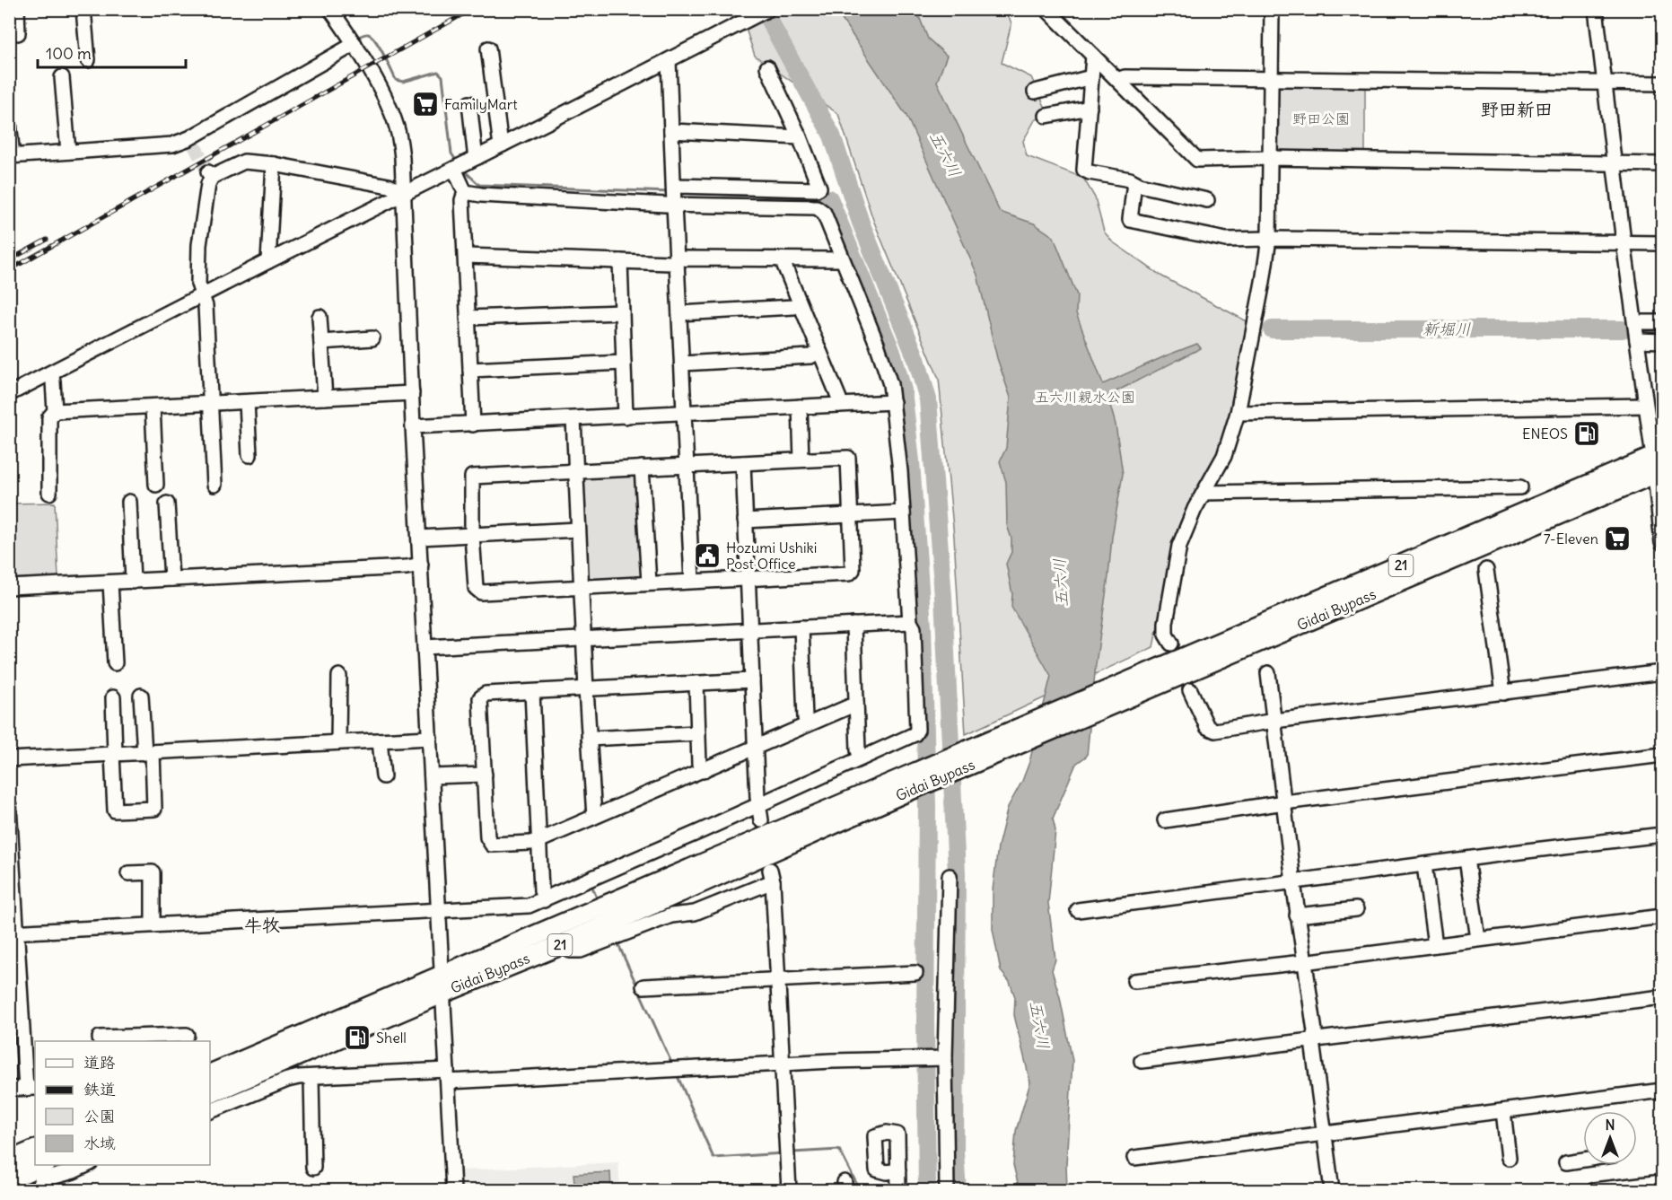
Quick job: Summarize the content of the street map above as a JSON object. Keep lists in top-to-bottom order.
{
  "streets": {
    "highway": ["21", "Gidai Bypass"]
  },
  "districts": ["野田新田", "牛牧"],
  "water": ["五六川", "新堀川"],
  "parks": ["野田公園", "五六川親水公園"],
  "places": {
    "supermarket": ["FamilyMart", "7-Eleven"],
    "fuel station": ["ENEOS", "Shell"],
    "public building": ["Hozumi Ushiki Post Office"]
  },
  "legend": [
    "道路",
    "鉄道",
    "公園",
    "水域"
  ],
  "scale_bar": "100 m",
  "north": "top"
}
